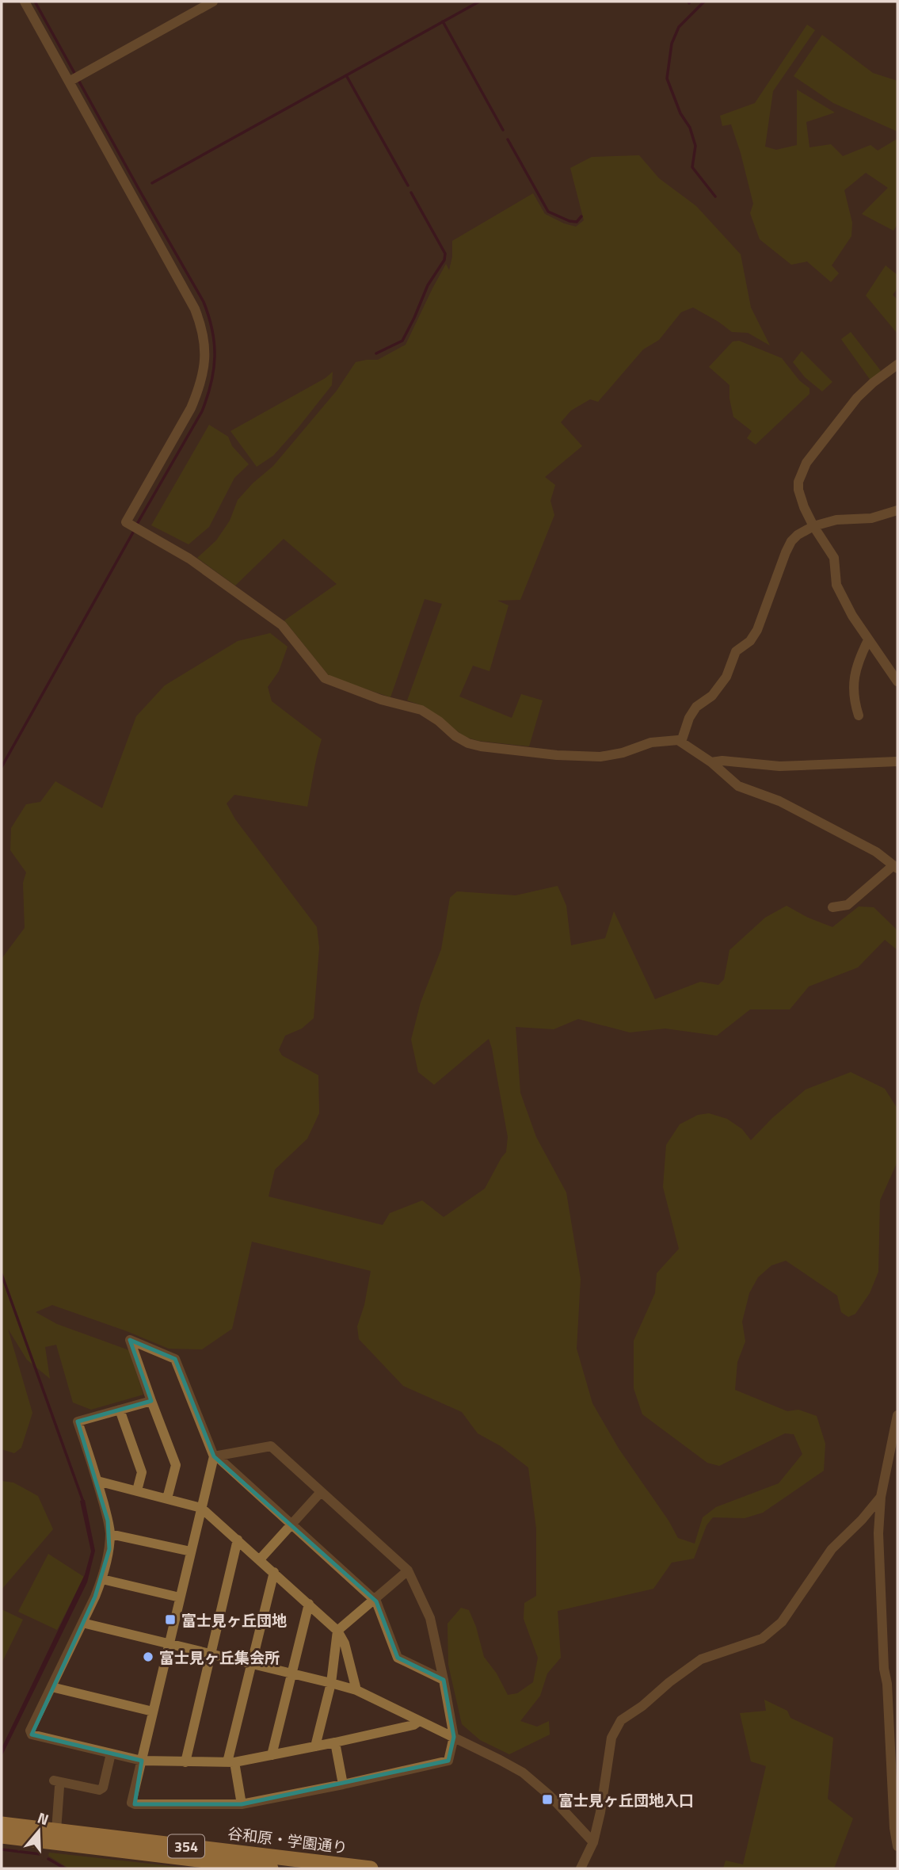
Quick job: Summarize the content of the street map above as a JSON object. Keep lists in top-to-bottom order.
{
  "streets": {
    "highway": ["谷和原・学園通り", "354"]
  },
  "places": {
    "transit": ["富士見ヶ丘団地", "富士見ヶ丘団地入口"],
    "other": ["富士見ヶ丘集会所"]
  },
  "north": "top"
}
